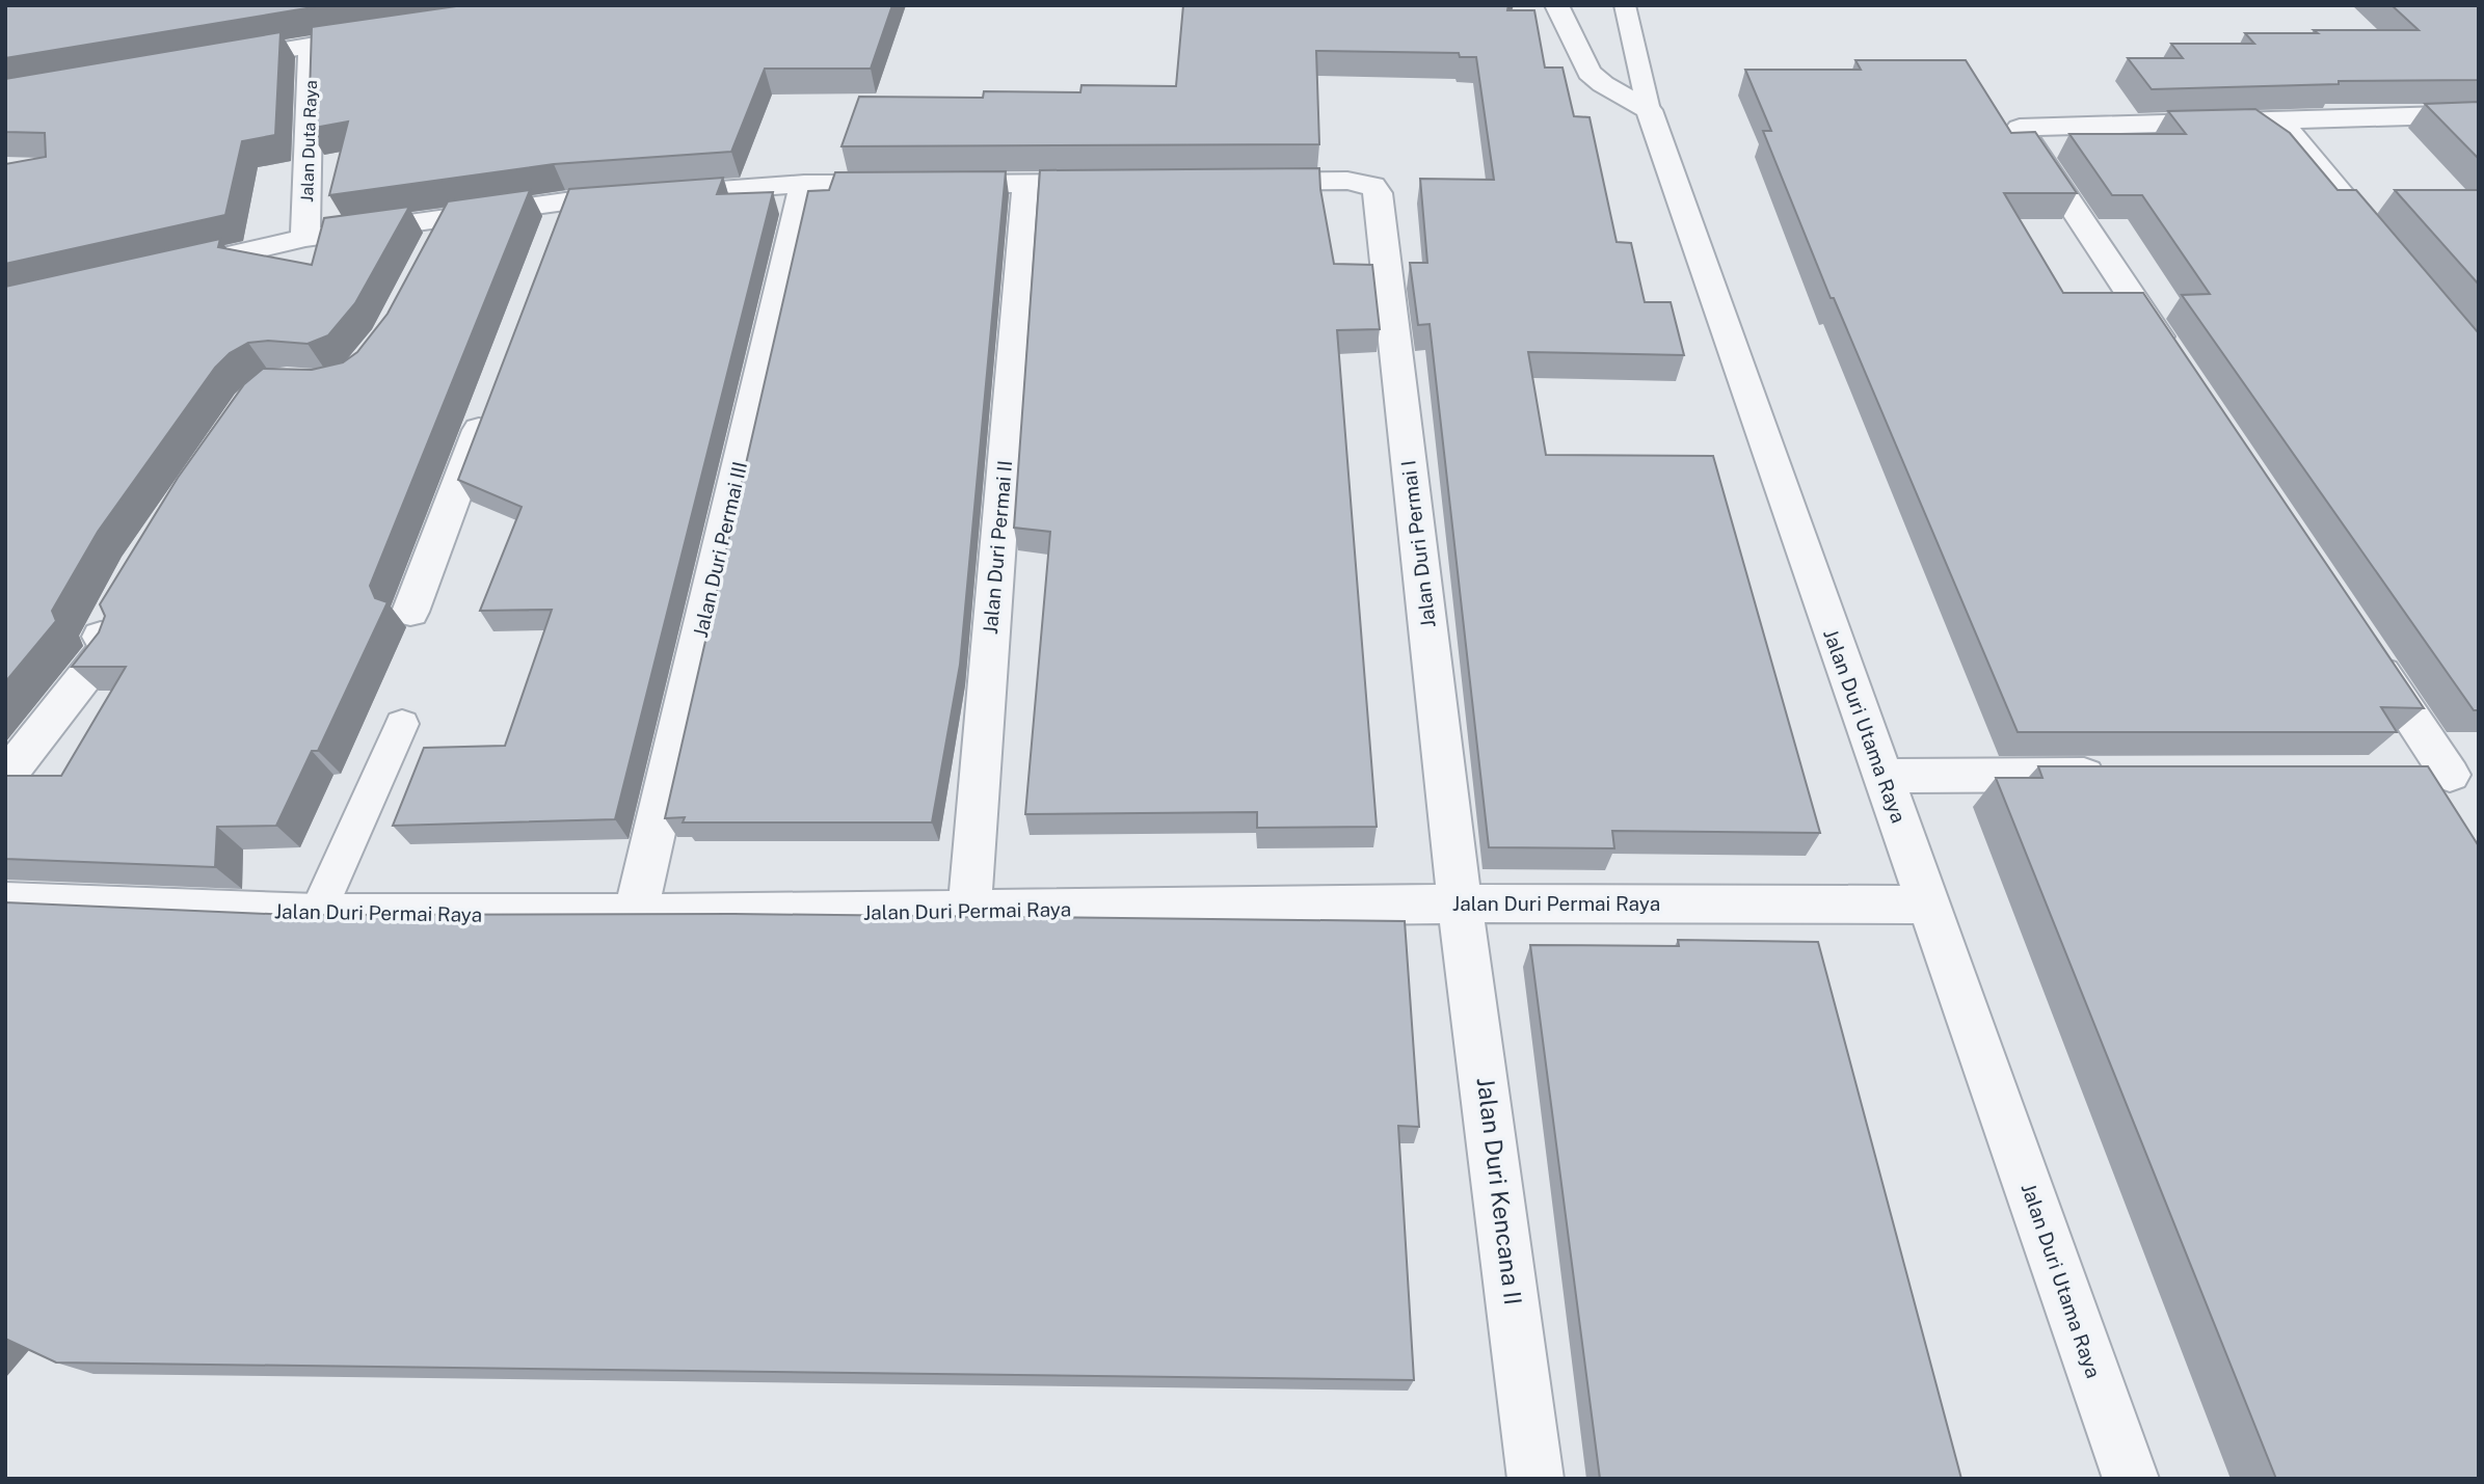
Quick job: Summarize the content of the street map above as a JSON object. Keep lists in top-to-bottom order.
{
  "streets": {
    "street": [
      "Jalan Duta Raya",
      "Jalan Duri Permai I",
      "Jalan Duri Permai II",
      "Jalan Duri Permai III",
      "Jalan Duri Utama Raya",
      "Jalan Duri Permai Raya",
      "Jalan Duri Kencana II"
    ]
  },
  "crossings": [
    ["Jalan Duri Permai I", "Jalan Duri Permai Raya"],
    ["Jalan Duri Permai I", "Jalan Duri Kencana II"],
    ["Jalan Duri Permai II", "Jalan Duri Permai Raya"],
    ["Jalan Duri Permai III", "Jalan Duri Permai Raya"],
    ["Jalan Duri Utama Raya", "Jalan Duri Permai Raya"],
    ["Jalan Duri Permai Raya", "Jalan Duri Kencana II"]
  ]
}
